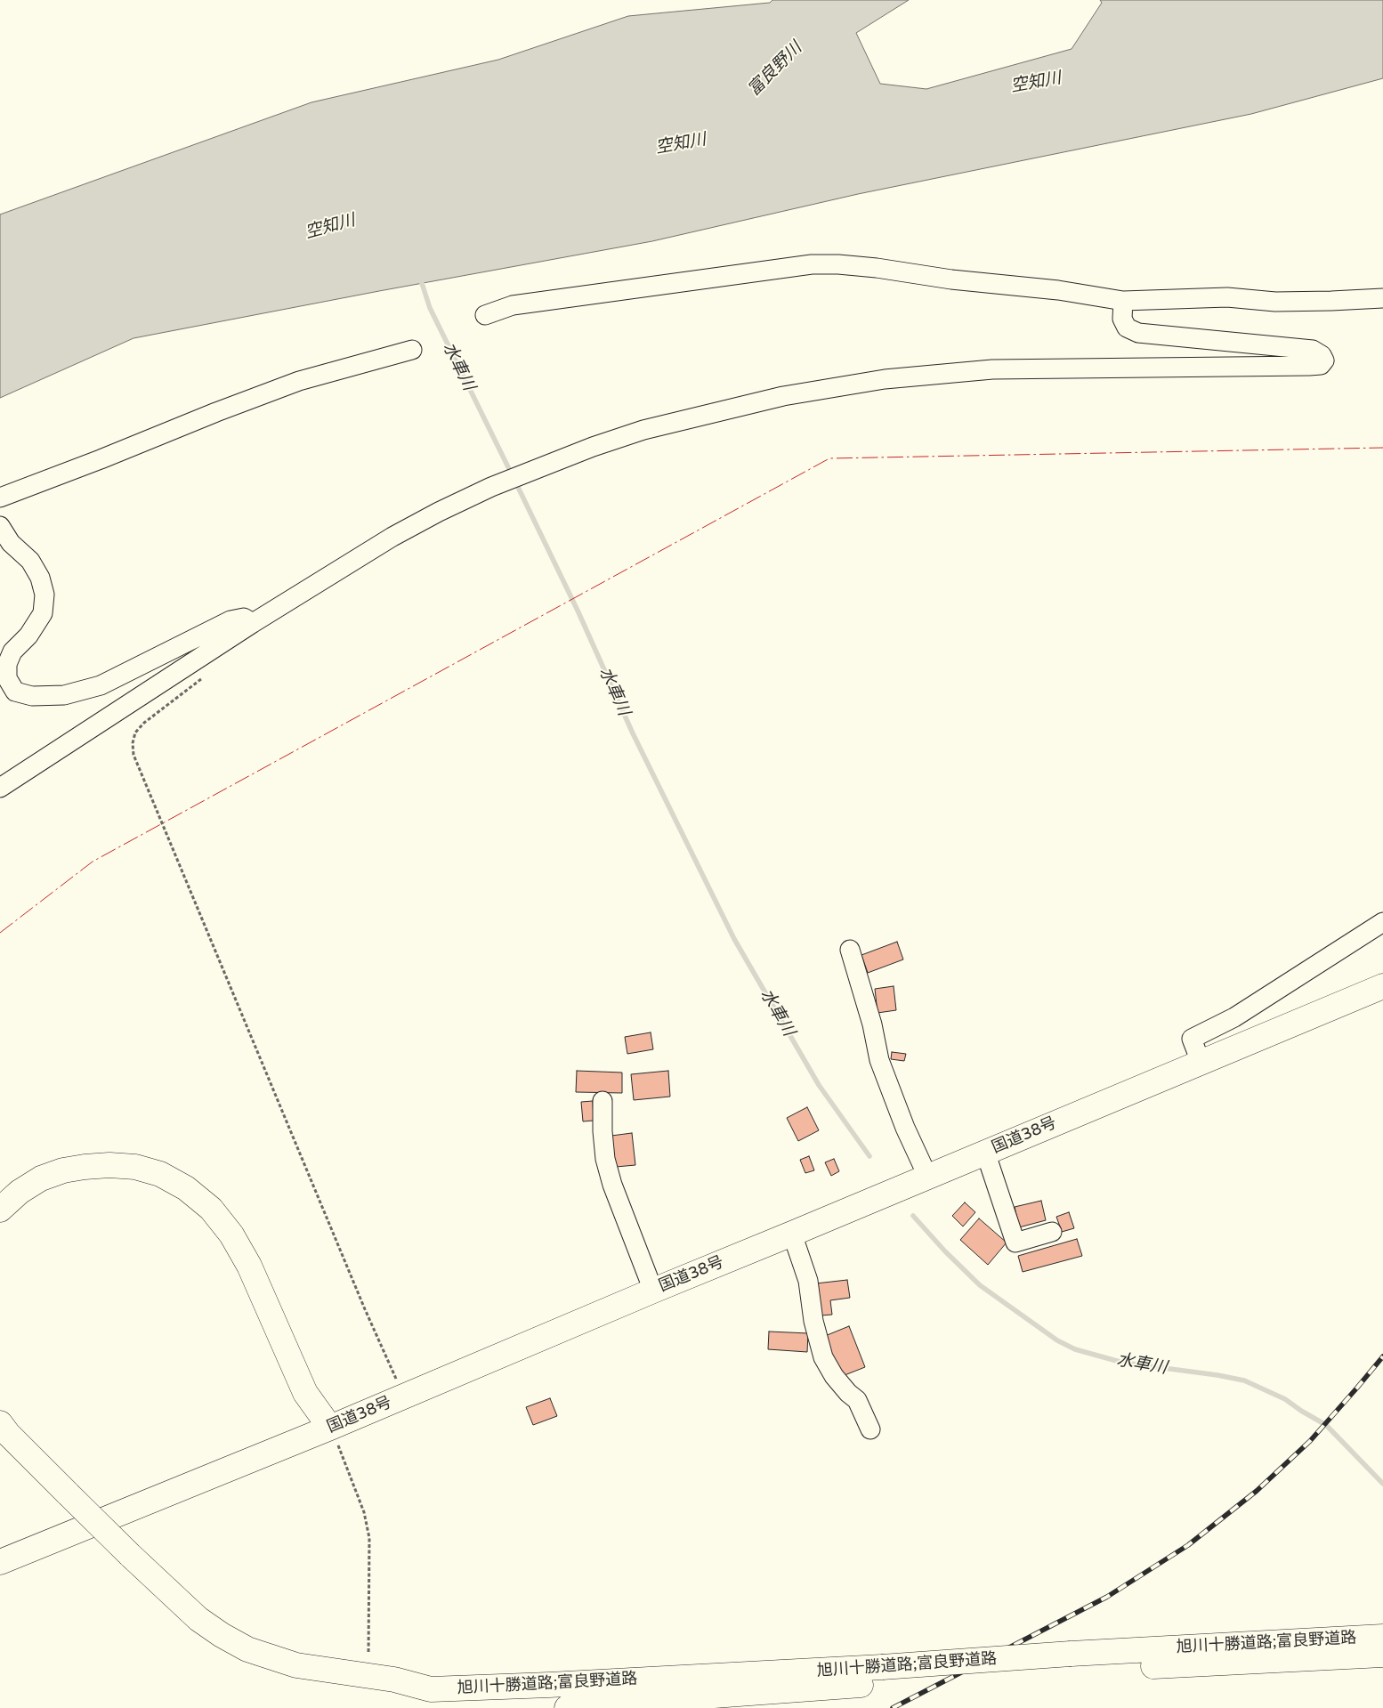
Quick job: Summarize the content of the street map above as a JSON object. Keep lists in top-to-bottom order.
{
  "streets": {
    "highway": ["国道38号", "旭川十勝道路;富良野道路"]
  },
  "water": ["富良野川", "空知川", "水車川"]
}
